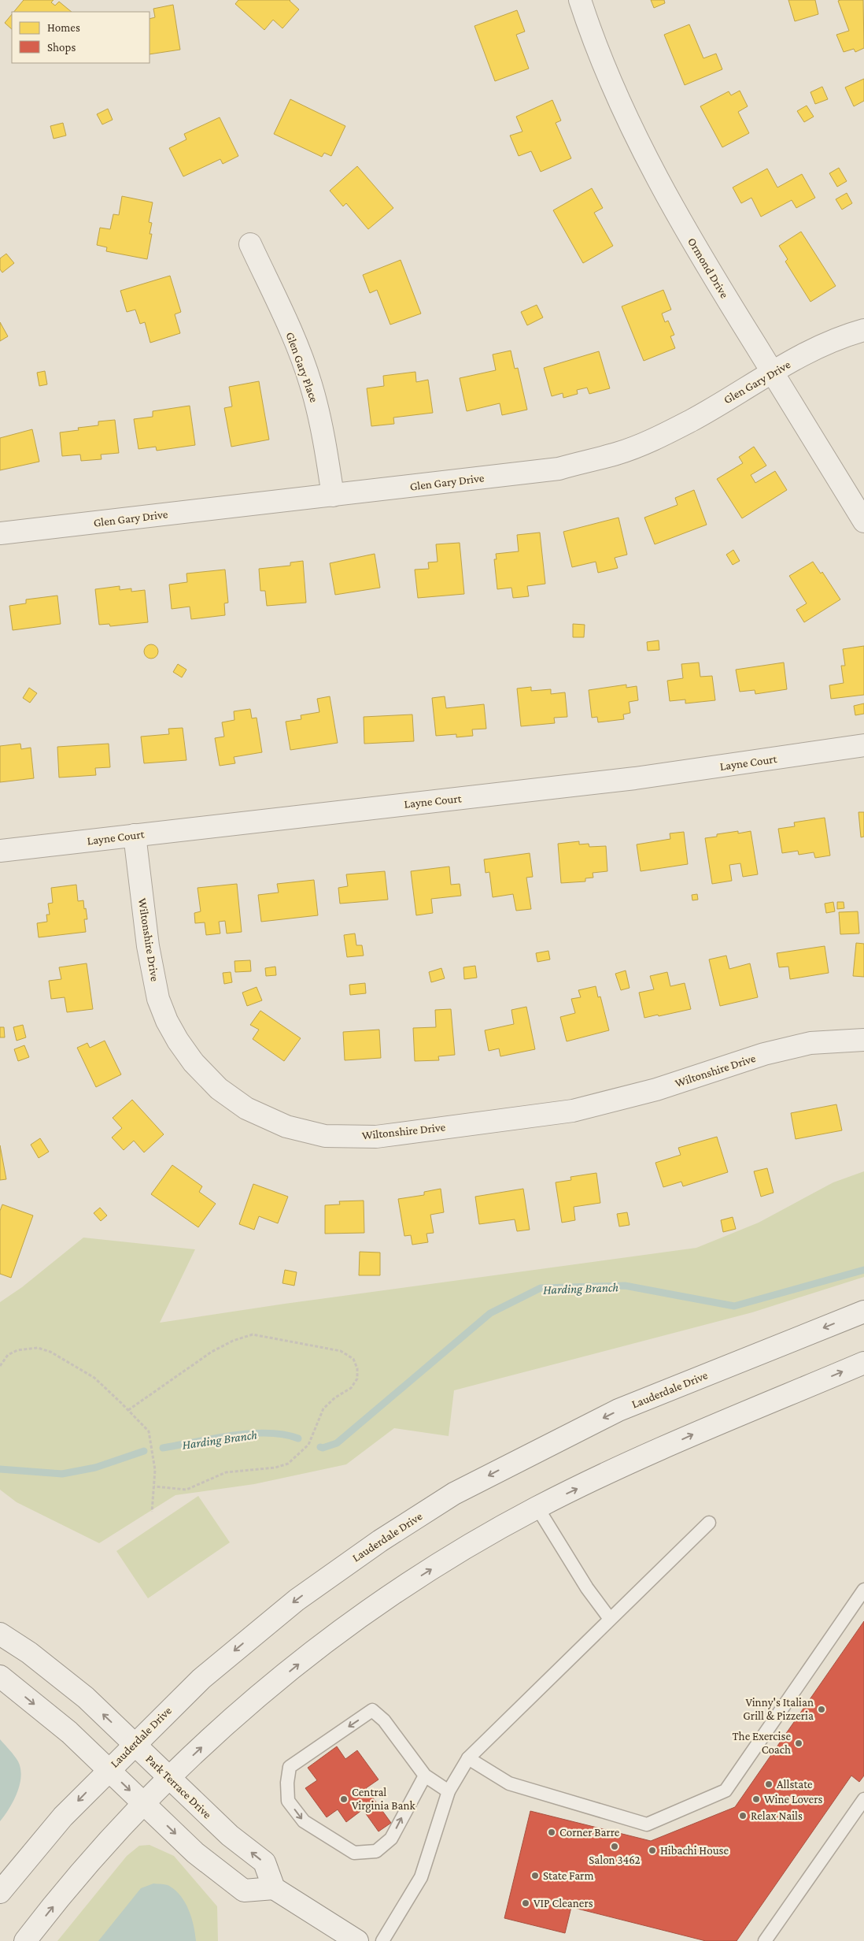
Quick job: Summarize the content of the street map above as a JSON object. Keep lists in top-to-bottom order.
{
  "streets": {
    "street": [
      "Ormond Drive",
      "Glen Gary Place",
      "Glen Gary Drive",
      "Layne Court",
      "Wiltonshire Drive",
      "Lauderdale Drive",
      "Park Terrace Drive"
    ]
  },
  "crossings": [
    ["Ormond Drive", "Glen Gary Drive"],
    ["Glen Gary Place", "Glen Gary Drive"],
    ["Layne Court", "Wiltonshire Drive"],
    ["Lauderdale Drive", "Park Terrace Drive"]
  ],
  "water": ["Harding Branch"],
  "places": [
    "Vinny's Italian Grill & Pizzeria",
    "The Exercise Coach",
    "Allstate",
    "Central Virginia Bank",
    "Wine Lovers",
    "Relax Nails",
    "Corner Barre",
    "Salon 3462",
    "Hibachi House",
    "State Farm",
    "VIP Cleaners"
  ],
  "legend": ["Homes", "Shops"]
}
